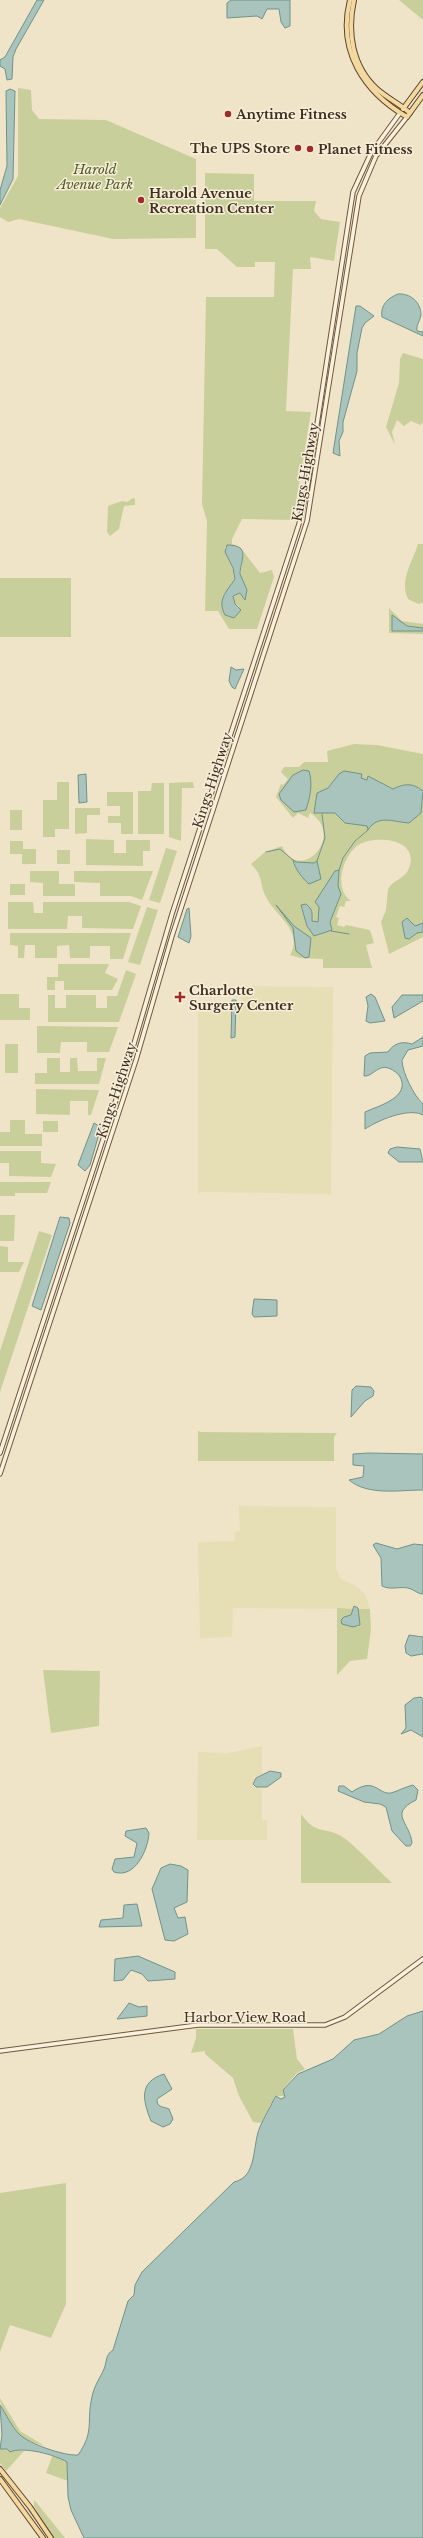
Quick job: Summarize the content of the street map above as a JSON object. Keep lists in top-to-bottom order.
{
  "streets": {
    "main road": ["Kings Highway", "Harbor View Road"]
  },
  "parks": ["Harold Avenue Park"],
  "places": {
    "other": [
      "Anytime Fitness",
      "The UPS Store",
      "Planet Fitness",
      "Harold Avenue Recreation Center"
    ],
    "health": ["Charlotte Surgery Center"]
  }
}
